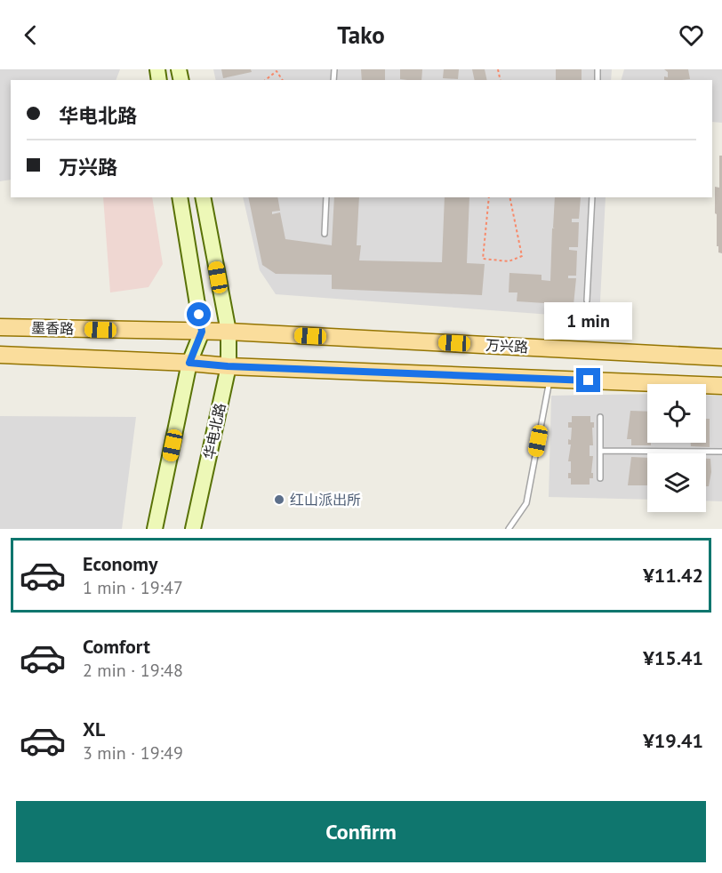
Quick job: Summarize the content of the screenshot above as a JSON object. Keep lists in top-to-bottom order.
{
  "streets": {
    "main road": ["墨香路", "万兴路", "华电北路"]
  },
  "crossings": [
    ["墨香路", "万兴路"],
    ["墨香路", "华电北路"],
    ["万兴路", "华电北路"]
  ],
  "places": ["红山派出所"],
  "page": {
    "header": "Tako",
    "banner": ["华电北路", "万兴路"],
    "bubble": "1 min",
    "list": [
      {
        "name": "Economy",
        "note": "1 min · 19:47",
        "value": "¥11.42"
      },
      {
        "name": "Comfort",
        "note": "2 min · 19:48",
        "value": "¥15.41"
      },
      {
        "name": "XL",
        "note": "3 min · 19:49",
        "value": "¥19.41"
      }
    ],
    "buttons": "Confirm"
  }
}
